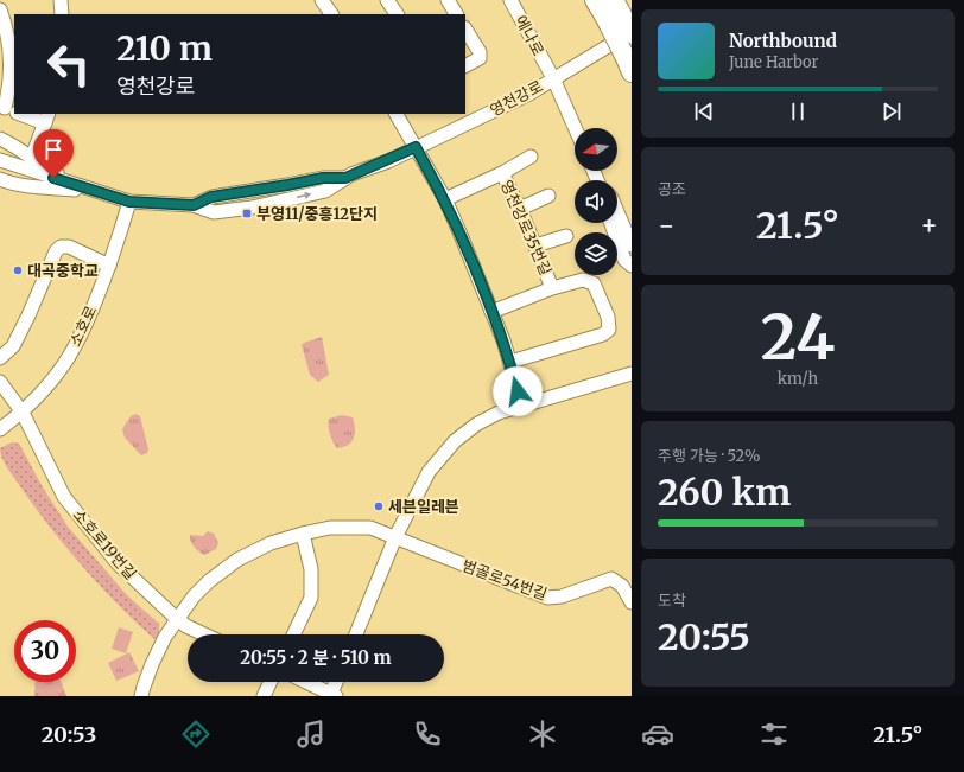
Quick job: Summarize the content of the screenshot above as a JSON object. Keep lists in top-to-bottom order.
{
  "streets": {
    "street": [
      "에나로",
      "영천강로",
      "영천강로35번길",
      "소호로",
      "소호로19번길",
      "범골로54번길"
    ]
  },
  "crossings": [
    ["에나로", "영천강로"],
    ["영천강로", "소호로"],
    ["소호로", "소호로19번길"]
  ],
  "places": {
    "transit": ["부영11/중흥12단지"],
    "other": ["대곡중학교", "세븐일레븐"]
  },
  "north": "left",
  "page": {
    "turn": ["210 m", "영천강로"],
    "song": ["Northbound", "June Harbor"],
    "tile": [
      "공조",
      ["24", "km/h"],
      ["주행 가능 · 52%", "260 km"],
      ["도착", "20:55"]
    ],
    "heat": ["−", "21.5°", "+"],
    "limit": "30",
    "trip": "20:55 · 2 분 · 510 m",
    "tabs": ["20:53", "21.5°"]
  }
}
